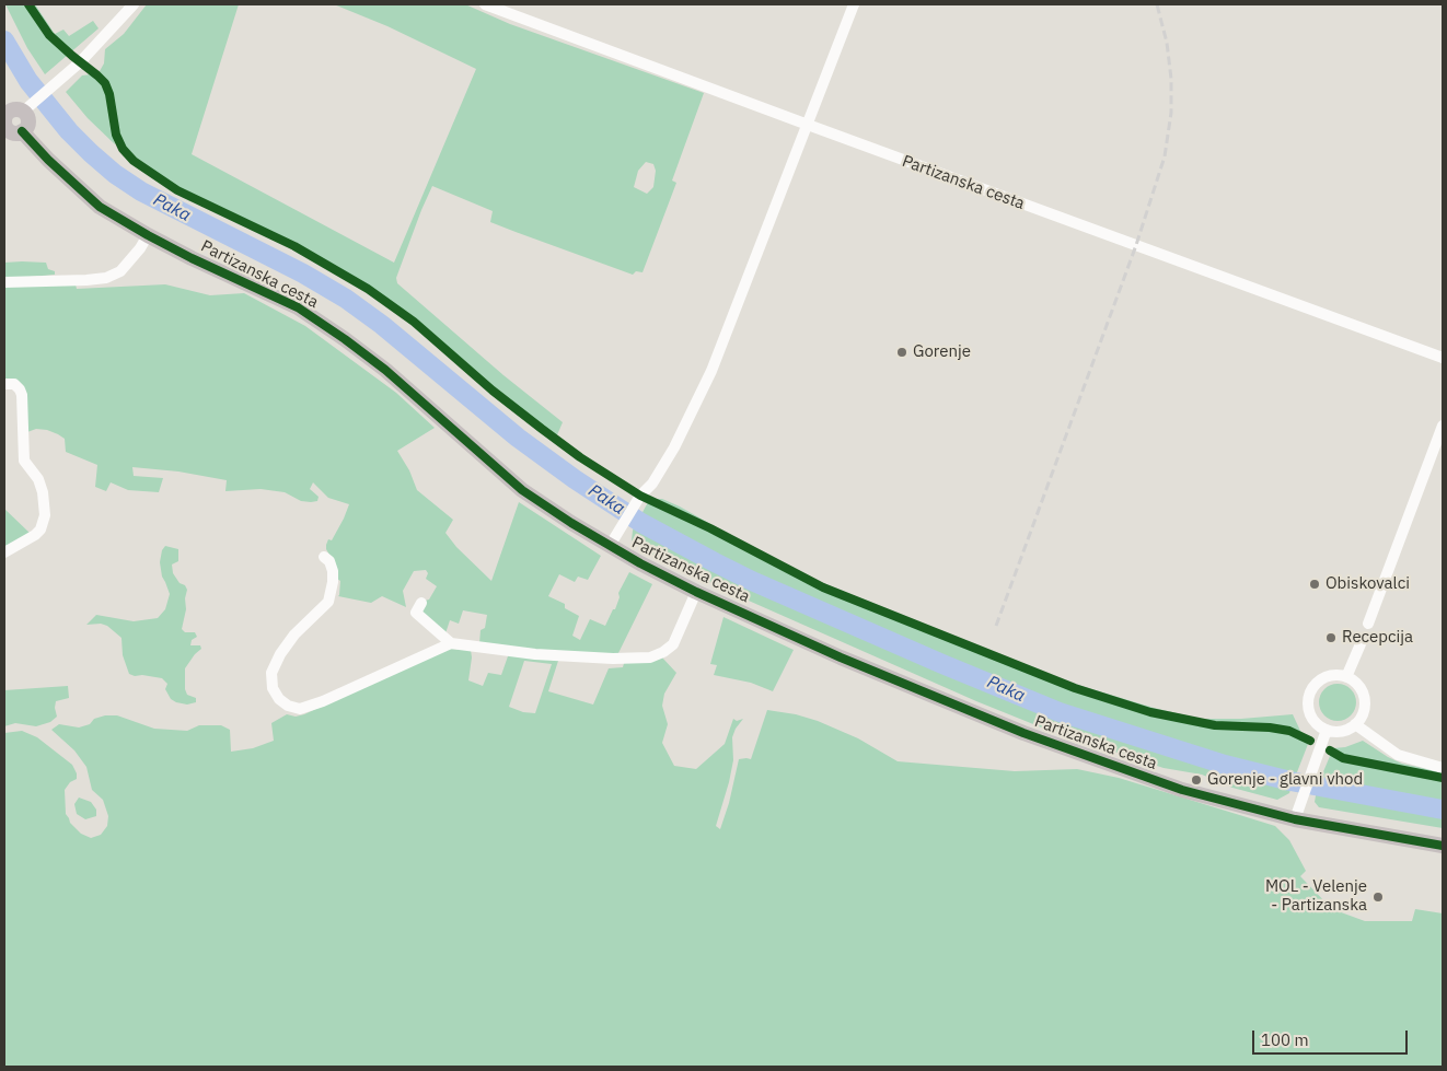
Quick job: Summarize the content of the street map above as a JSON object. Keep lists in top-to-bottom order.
{
  "streets": {
    "main road": ["Partizanska cesta"]
  },
  "water": ["Paka"],
  "places": [
    "Gorenje",
    "Obiskovalci",
    "Recepcija",
    "Gorenje - glavni vhod",
    "MOL - Velenje - Partizanska"
  ],
  "scale_bar": "100 m"
}
